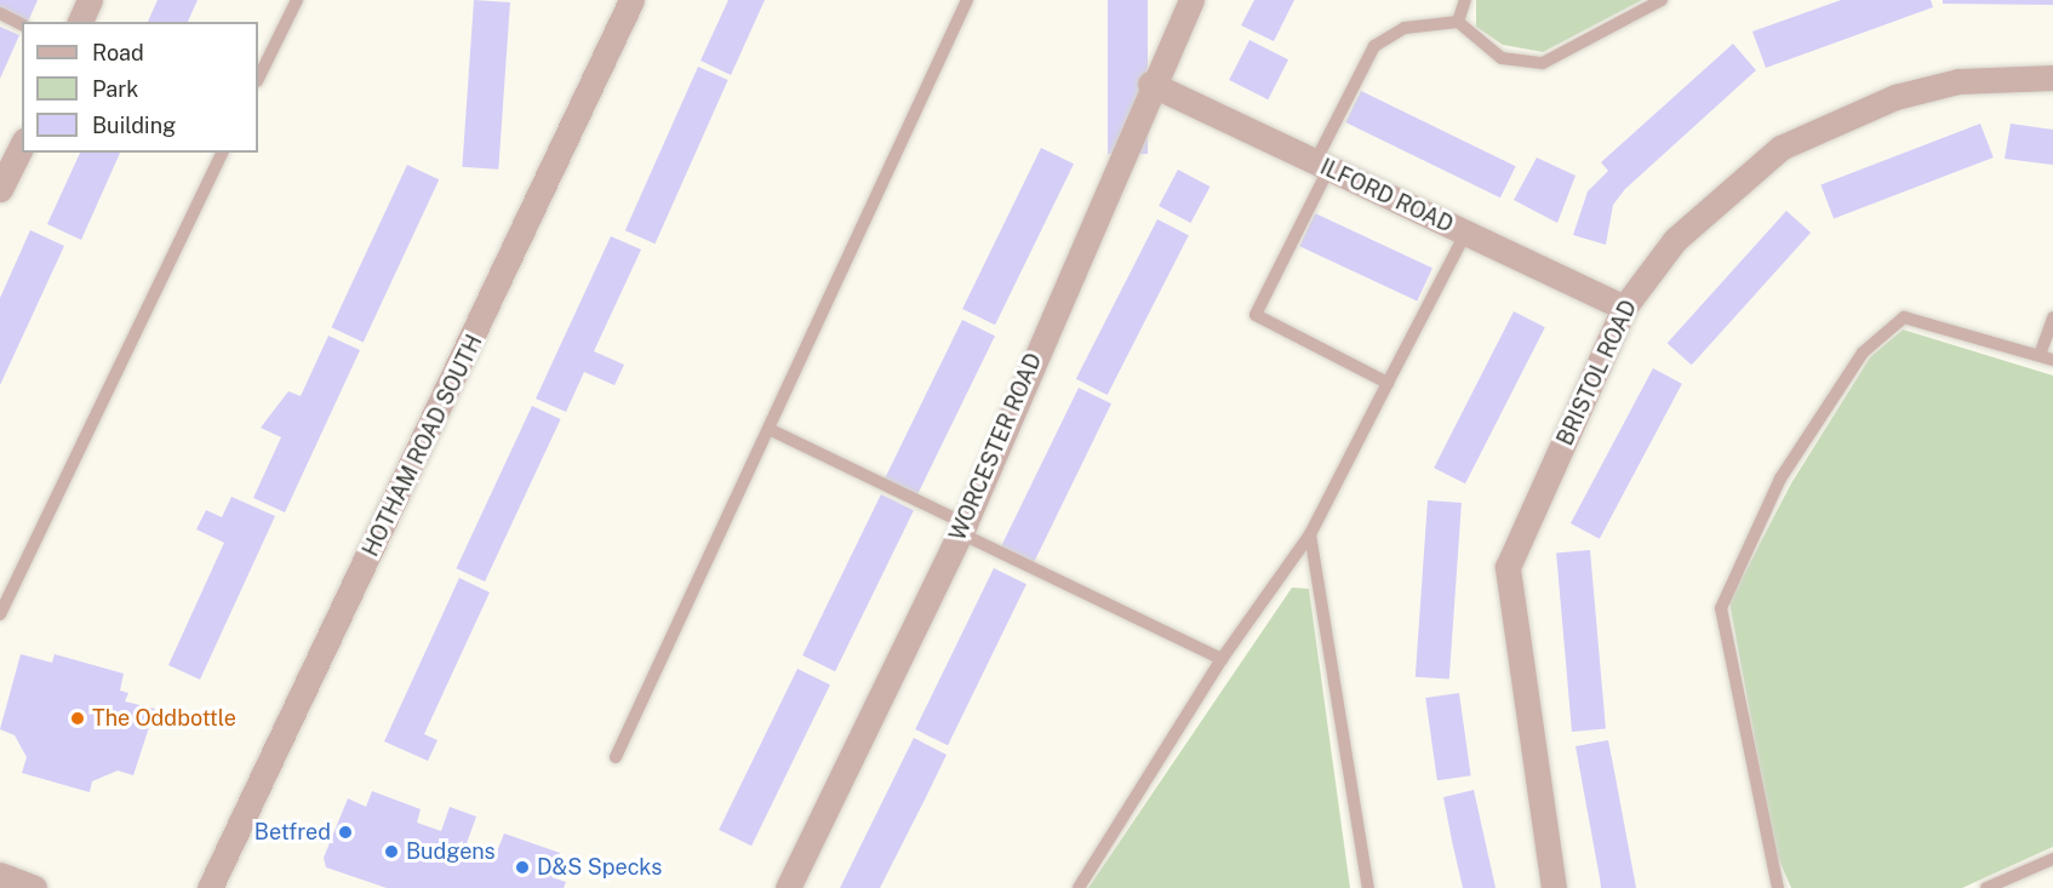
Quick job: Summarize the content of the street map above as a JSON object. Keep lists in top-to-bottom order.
{
  "streets": {
    "street": [
      "ILFORD ROAD",
      "BRISTOL ROAD",
      "HOTHAM ROAD SOUTH",
      "WORCESTER ROAD"
    ]
  },
  "crossings": [
    ["ILFORD ROAD", "BRISTOL ROAD"],
    ["ILFORD ROAD", "WORCESTER ROAD"]
  ],
  "places": [
    "The Oddbottle",
    "Betfred",
    "Budgens",
    "D&S Specks"
  ],
  "legend": ["Road", "Park", "Building"]
}
